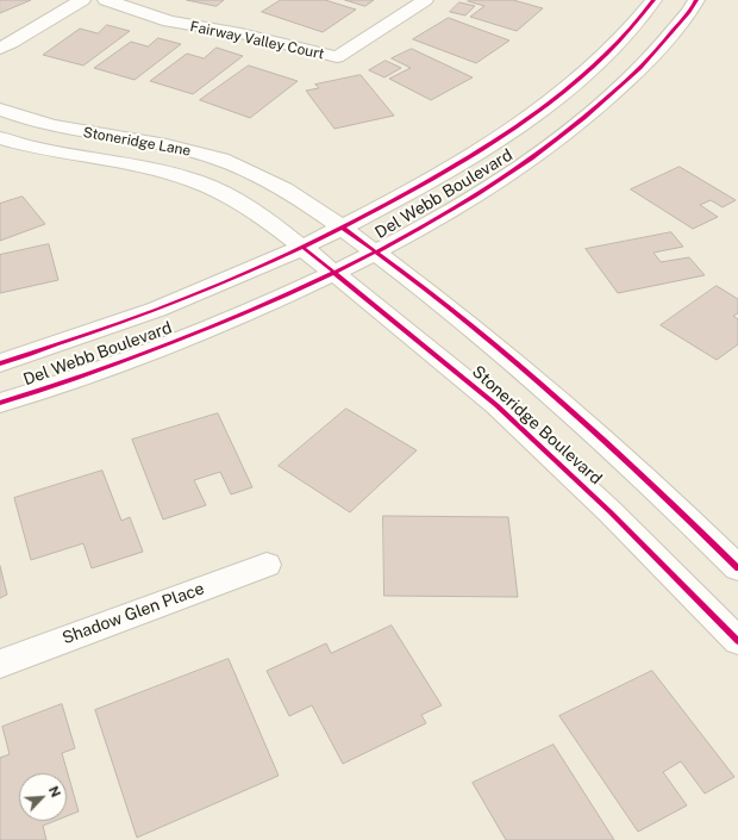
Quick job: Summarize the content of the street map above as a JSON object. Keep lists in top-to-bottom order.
{
  "streets": {
    "street": [
      "Fairway Valley Court",
      "Stoneridge Lane",
      "Del Webb Boulevard",
      "Stoneridge Boulevard",
      "Shadow Glen Place"
    ]
  },
  "crossings": [
    ["Stoneridge Lane", "Del Webb Boulevard"],
    ["Stoneridge Lane", "Stoneridge Boulevard"],
    ["Del Webb Boulevard", "Stoneridge Boulevard"]
  ],
  "north": "top right"
}
